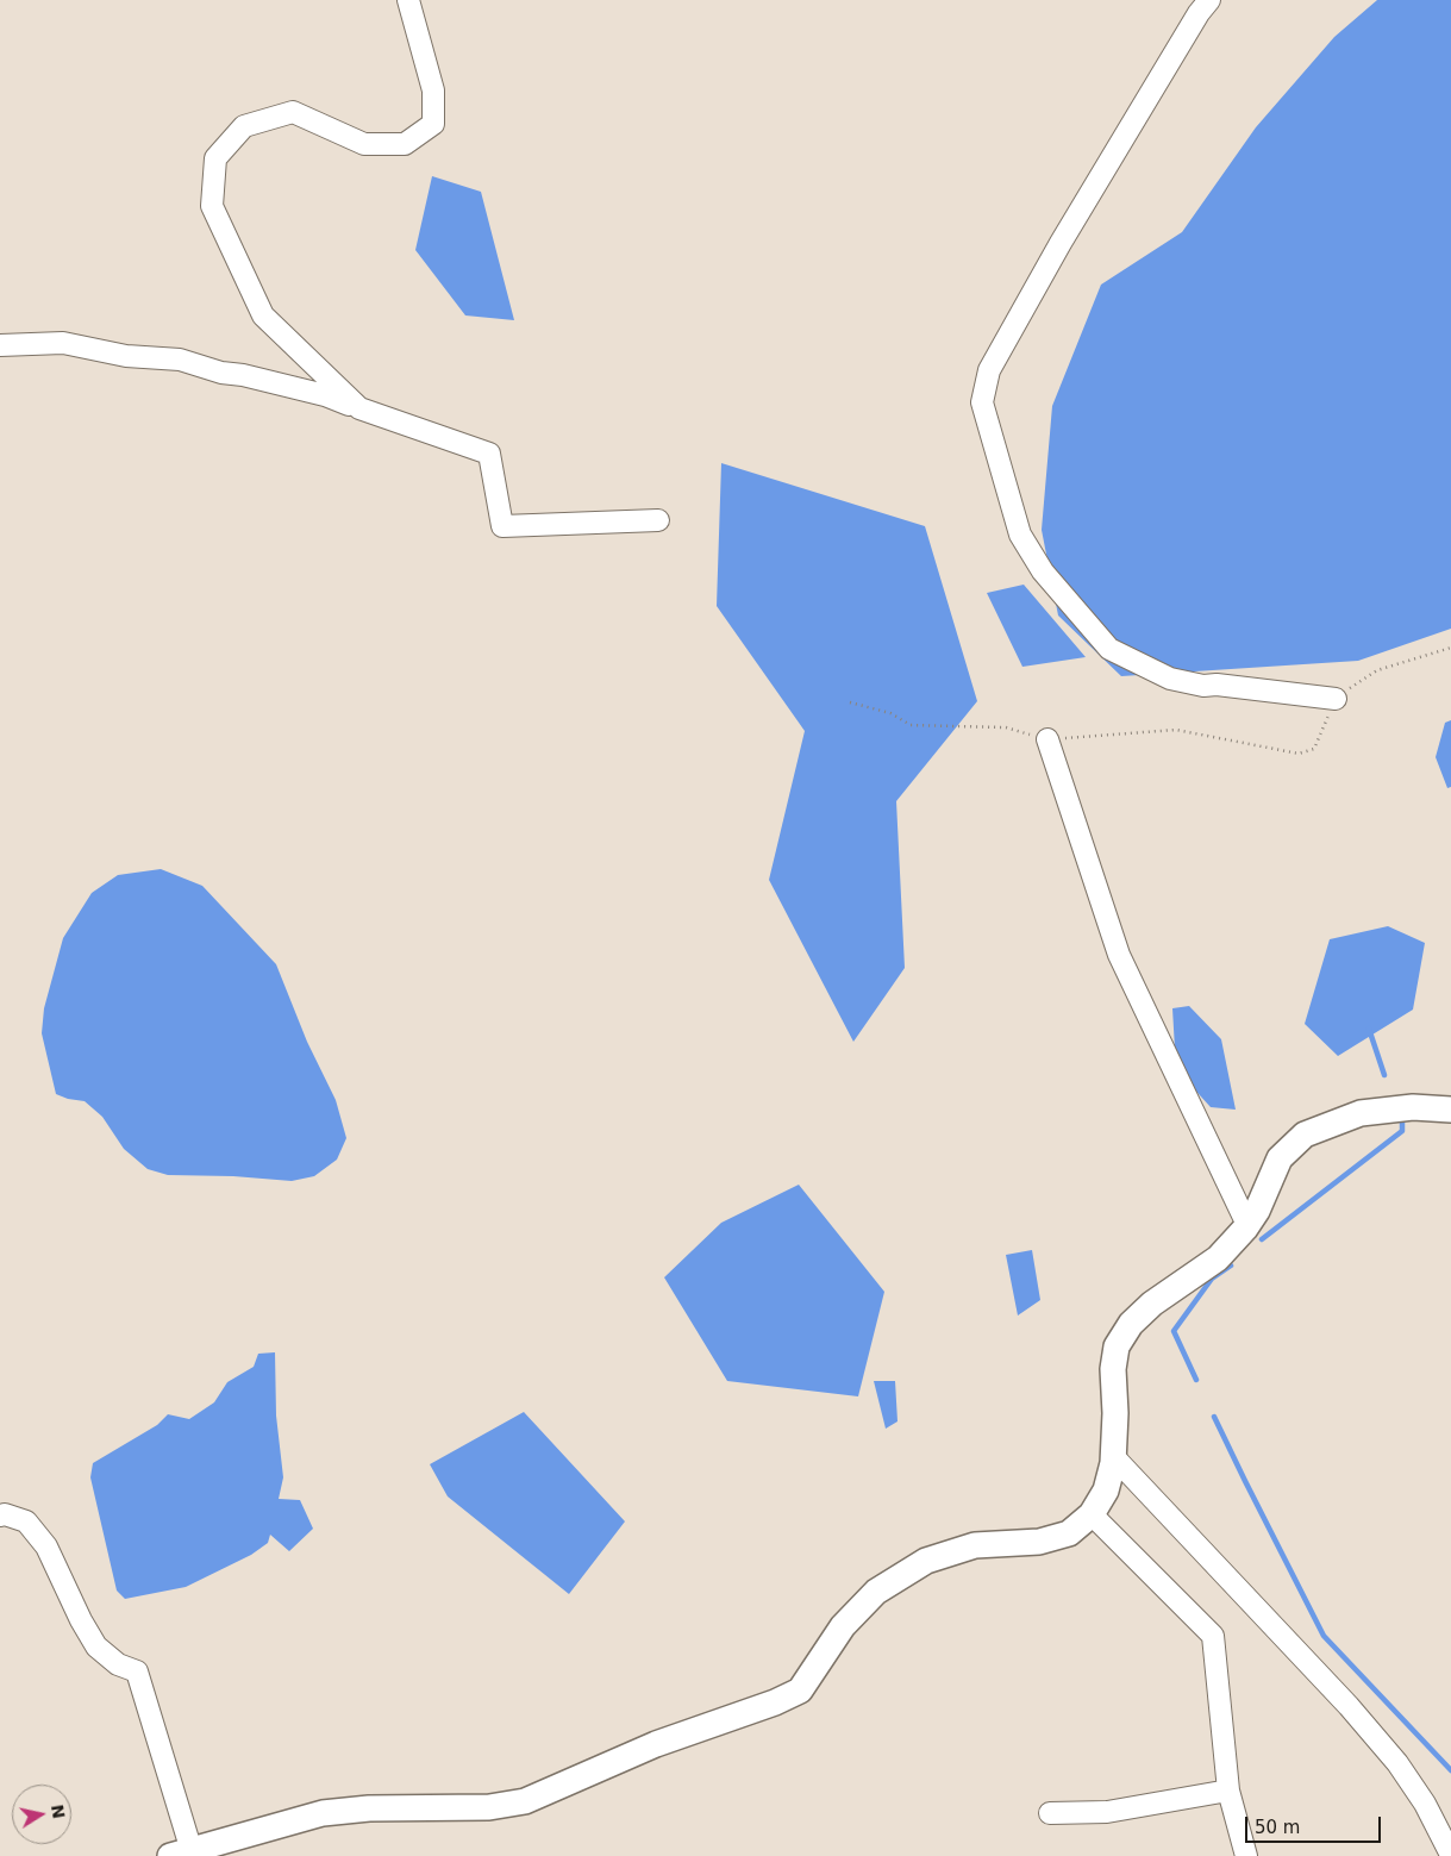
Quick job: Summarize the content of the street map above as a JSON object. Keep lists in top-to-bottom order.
{
  "scale_bar": "50 m",
  "north": "right"
}
